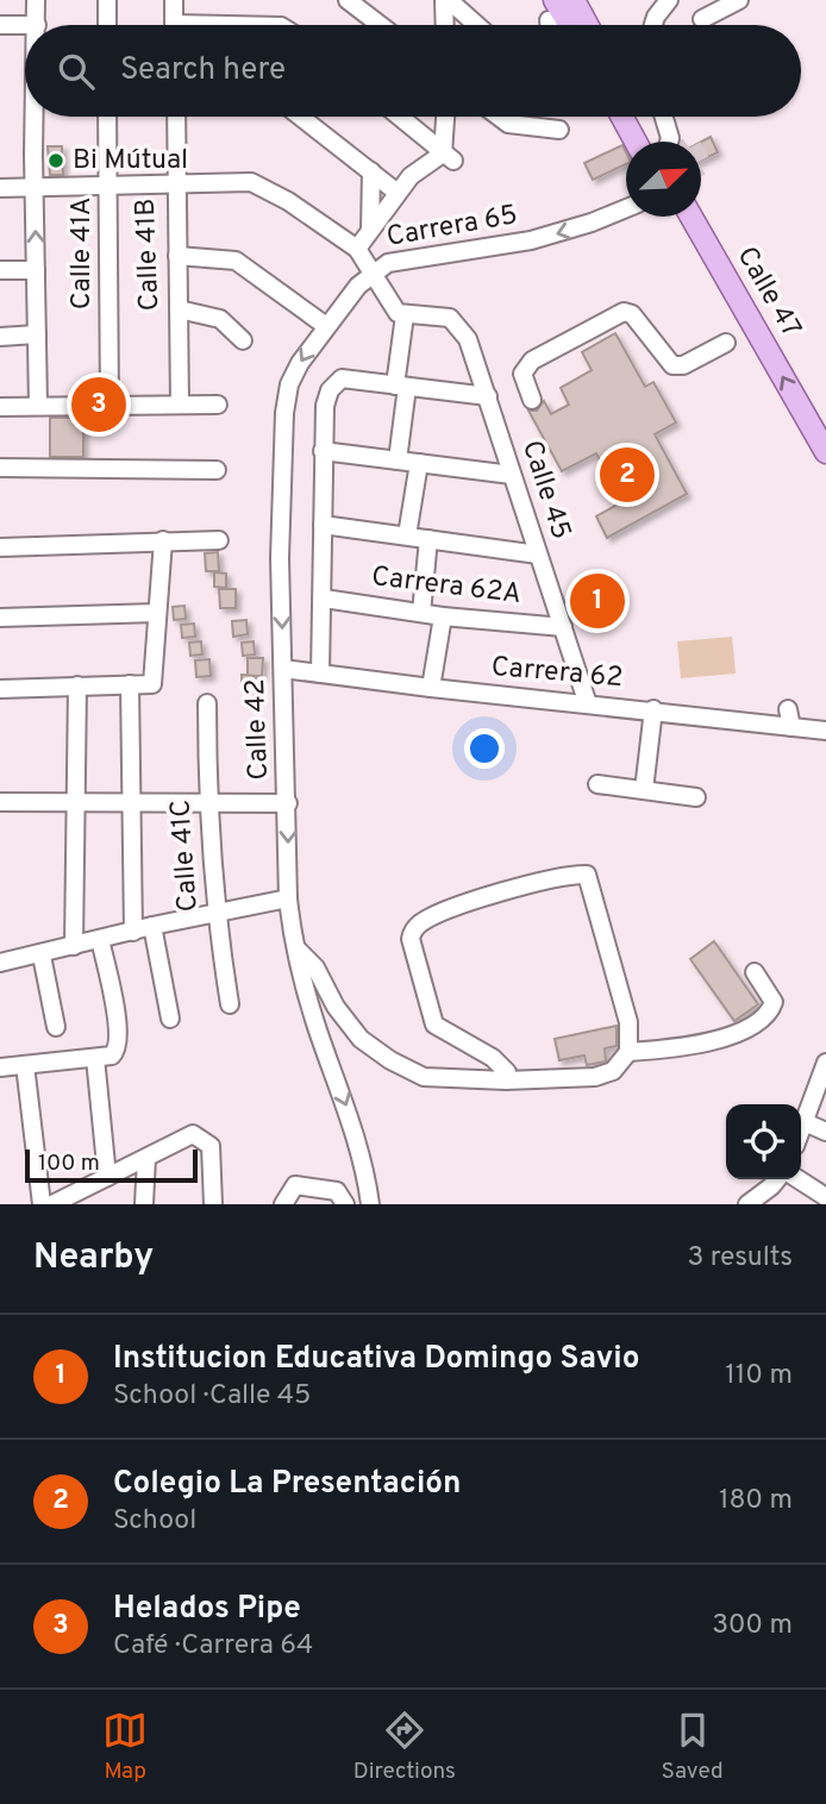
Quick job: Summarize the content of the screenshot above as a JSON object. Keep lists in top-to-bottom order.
{
  "streets": {
    "main road": ["Calle 47"],
    "street": [
      "Carrera 65",
      "Calle 41A",
      "Calle 41B",
      "Calle 45",
      "Carrera 62A",
      "Carrera 62",
      "Calle 42",
      "Calle 41C"
    ]
  },
  "crossings": [
    ["Carrera 65", "Calle 41A"],
    ["Carrera 65", "Calle 41B"],
    ["Carrera 65", "Calle 42"],
    ["Calle 45", "Carrera 62A"],
    ["Calle 45", "Carrera 62"],
    ["Carrera 62", "Calle 42"]
  ],
  "one_way": ["Calle 47"],
  "places": ["Bi Mútual"],
  "scale_bar": "100 m",
  "north": "top right",
  "page": {
    "search": "Search here",
    "pins": ["3", "2", "1"],
    "scale": "100 m",
    "heading": ["Nearby", "3 results"],
    "list": [
      {
        "mark": "1",
        "name": "Institucion Educativa Domingo Savio",
        "note": "School · Calle 45",
        "value": "110 m"
      },
      {
        "mark": "2",
        "name": "Colegio La Presentación",
        "note": "School",
        "value": "180 m"
      },
      {
        "mark": "3",
        "name": "Helados Pipe",
        "note": "Café · Carrera 64",
        "value": "300 m"
      }
    ],
    "nav": ["Map", "Directions", "Saved"]
  }
}
